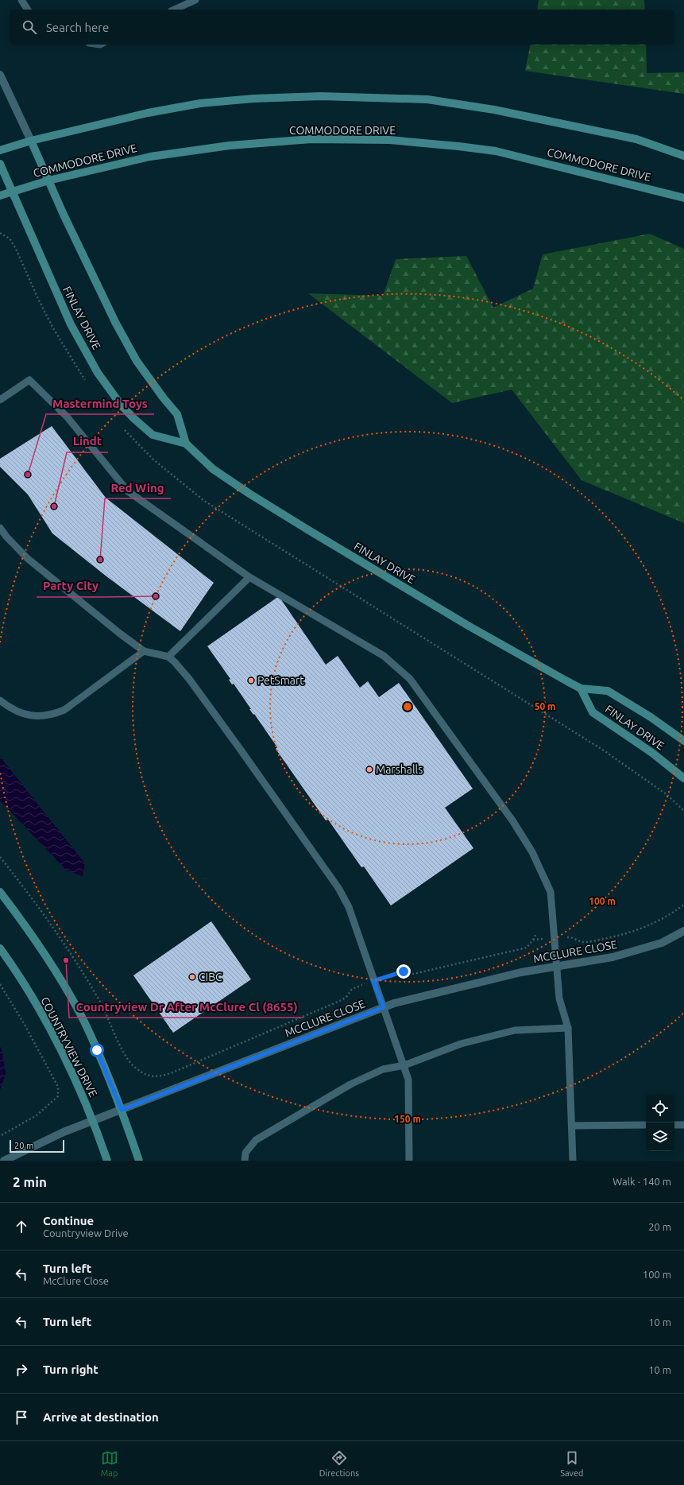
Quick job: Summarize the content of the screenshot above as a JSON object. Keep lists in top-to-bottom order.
{
  "streets": {
    "street": [
      "COMMODORE DRIVE",
      "FINLAY DRIVE",
      "MCCLURE CLOSE",
      "COUNTRYVIEW DRIVE"
    ]
  },
  "crossings": [
    ["COMMODORE DRIVE", "FINLAY DRIVE"],
    ["MCCLURE CLOSE", "COUNTRYVIEW DRIVE"]
  ],
  "places": [
    "Mastermind Toys",
    "Lindt",
    "Red Wing",
    "Party City",
    "PetSmart",
    "Marshalls",
    "Countryview Dr After McClure Cl (8655)",
    "CIBC"
  ],
  "scale_bar": "20 m",
  "page": {
    "search": "Search here",
    "scale": "20 m",
    "heading": ["2 min", "Walk · 140 m"],
    "list": [
      ["Continue", "Countryview Drive", "20 m"],
      ["Turn left", "McClure Close", "100 m"],
      ["Turn left", "10 m"],
      ["Turn right", "10 m"],
      "Arrive at destination"
    ],
    "nav": ["Map", "Directions", "Saved"]
  },
  "rings": ["50 m", "100 m", "150 m"]
}
